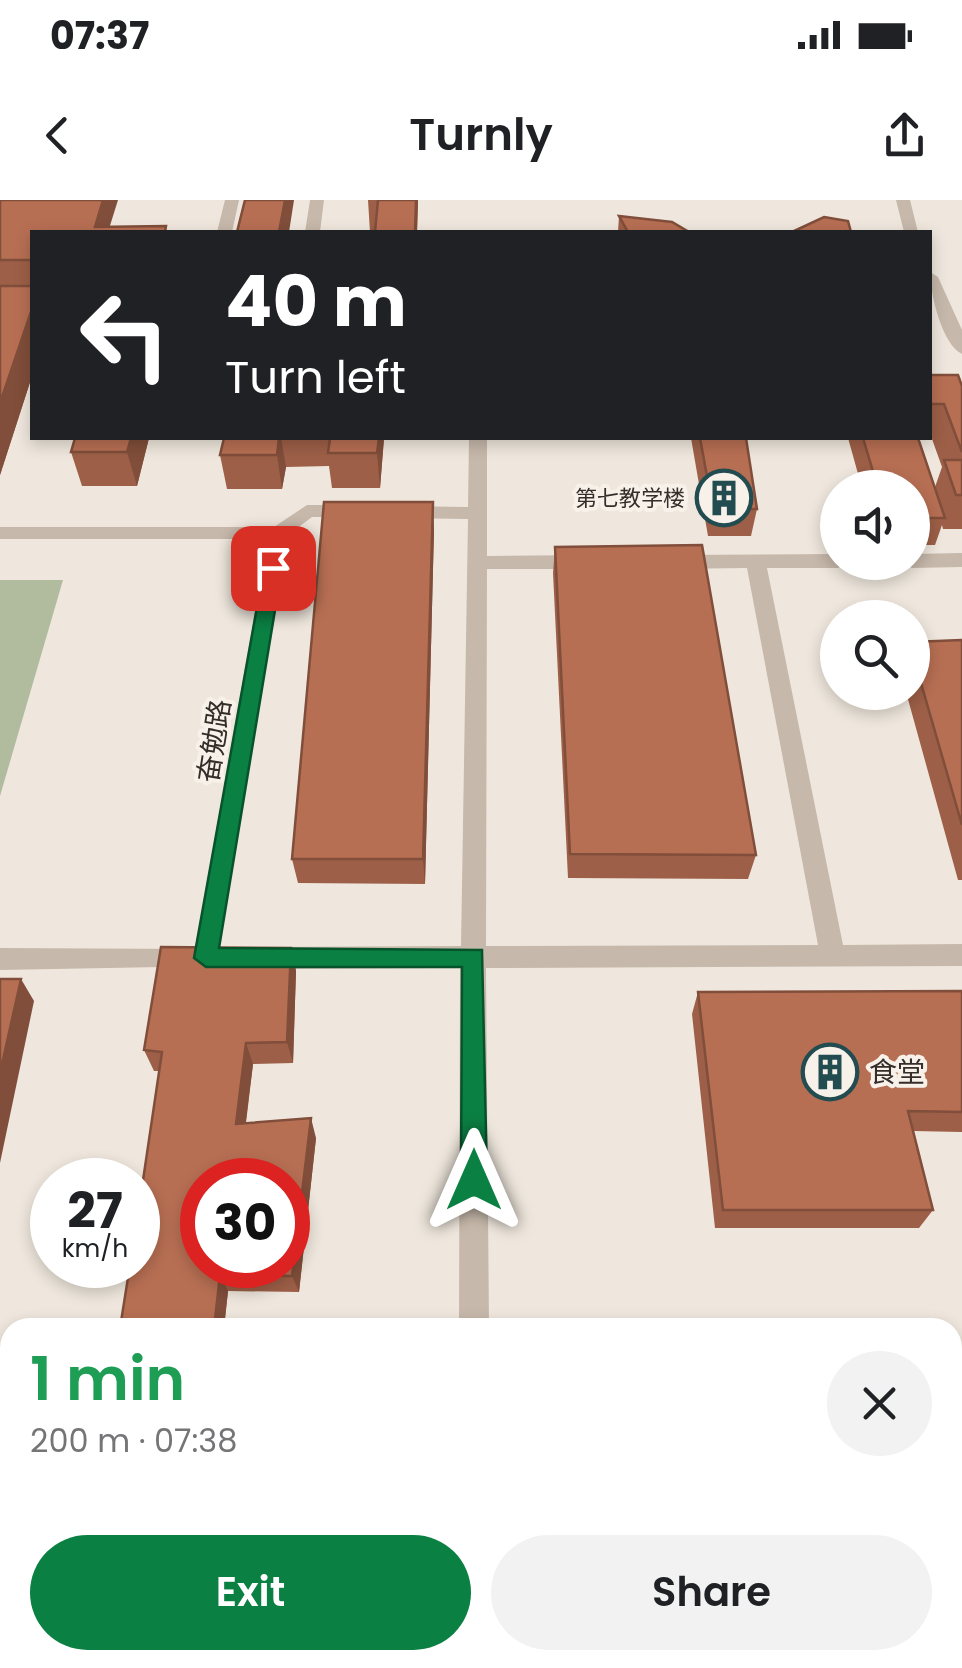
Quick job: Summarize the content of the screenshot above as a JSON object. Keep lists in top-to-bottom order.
{
  "streets": {
    "street": ["奋勉路"]
  },
  "places": {
    "building": ["第七教学楼", "食堂"]
  },
  "page": {
    "status": "07:37",
    "header": "Turnly",
    "turn": ["40 m", "Turn left"],
    "speed": "27 km/h",
    "limit": "30",
    "heading": ["1 min", "200 m · 07:38"],
    "buttons": ["Exit", "Share"]
  }
}
